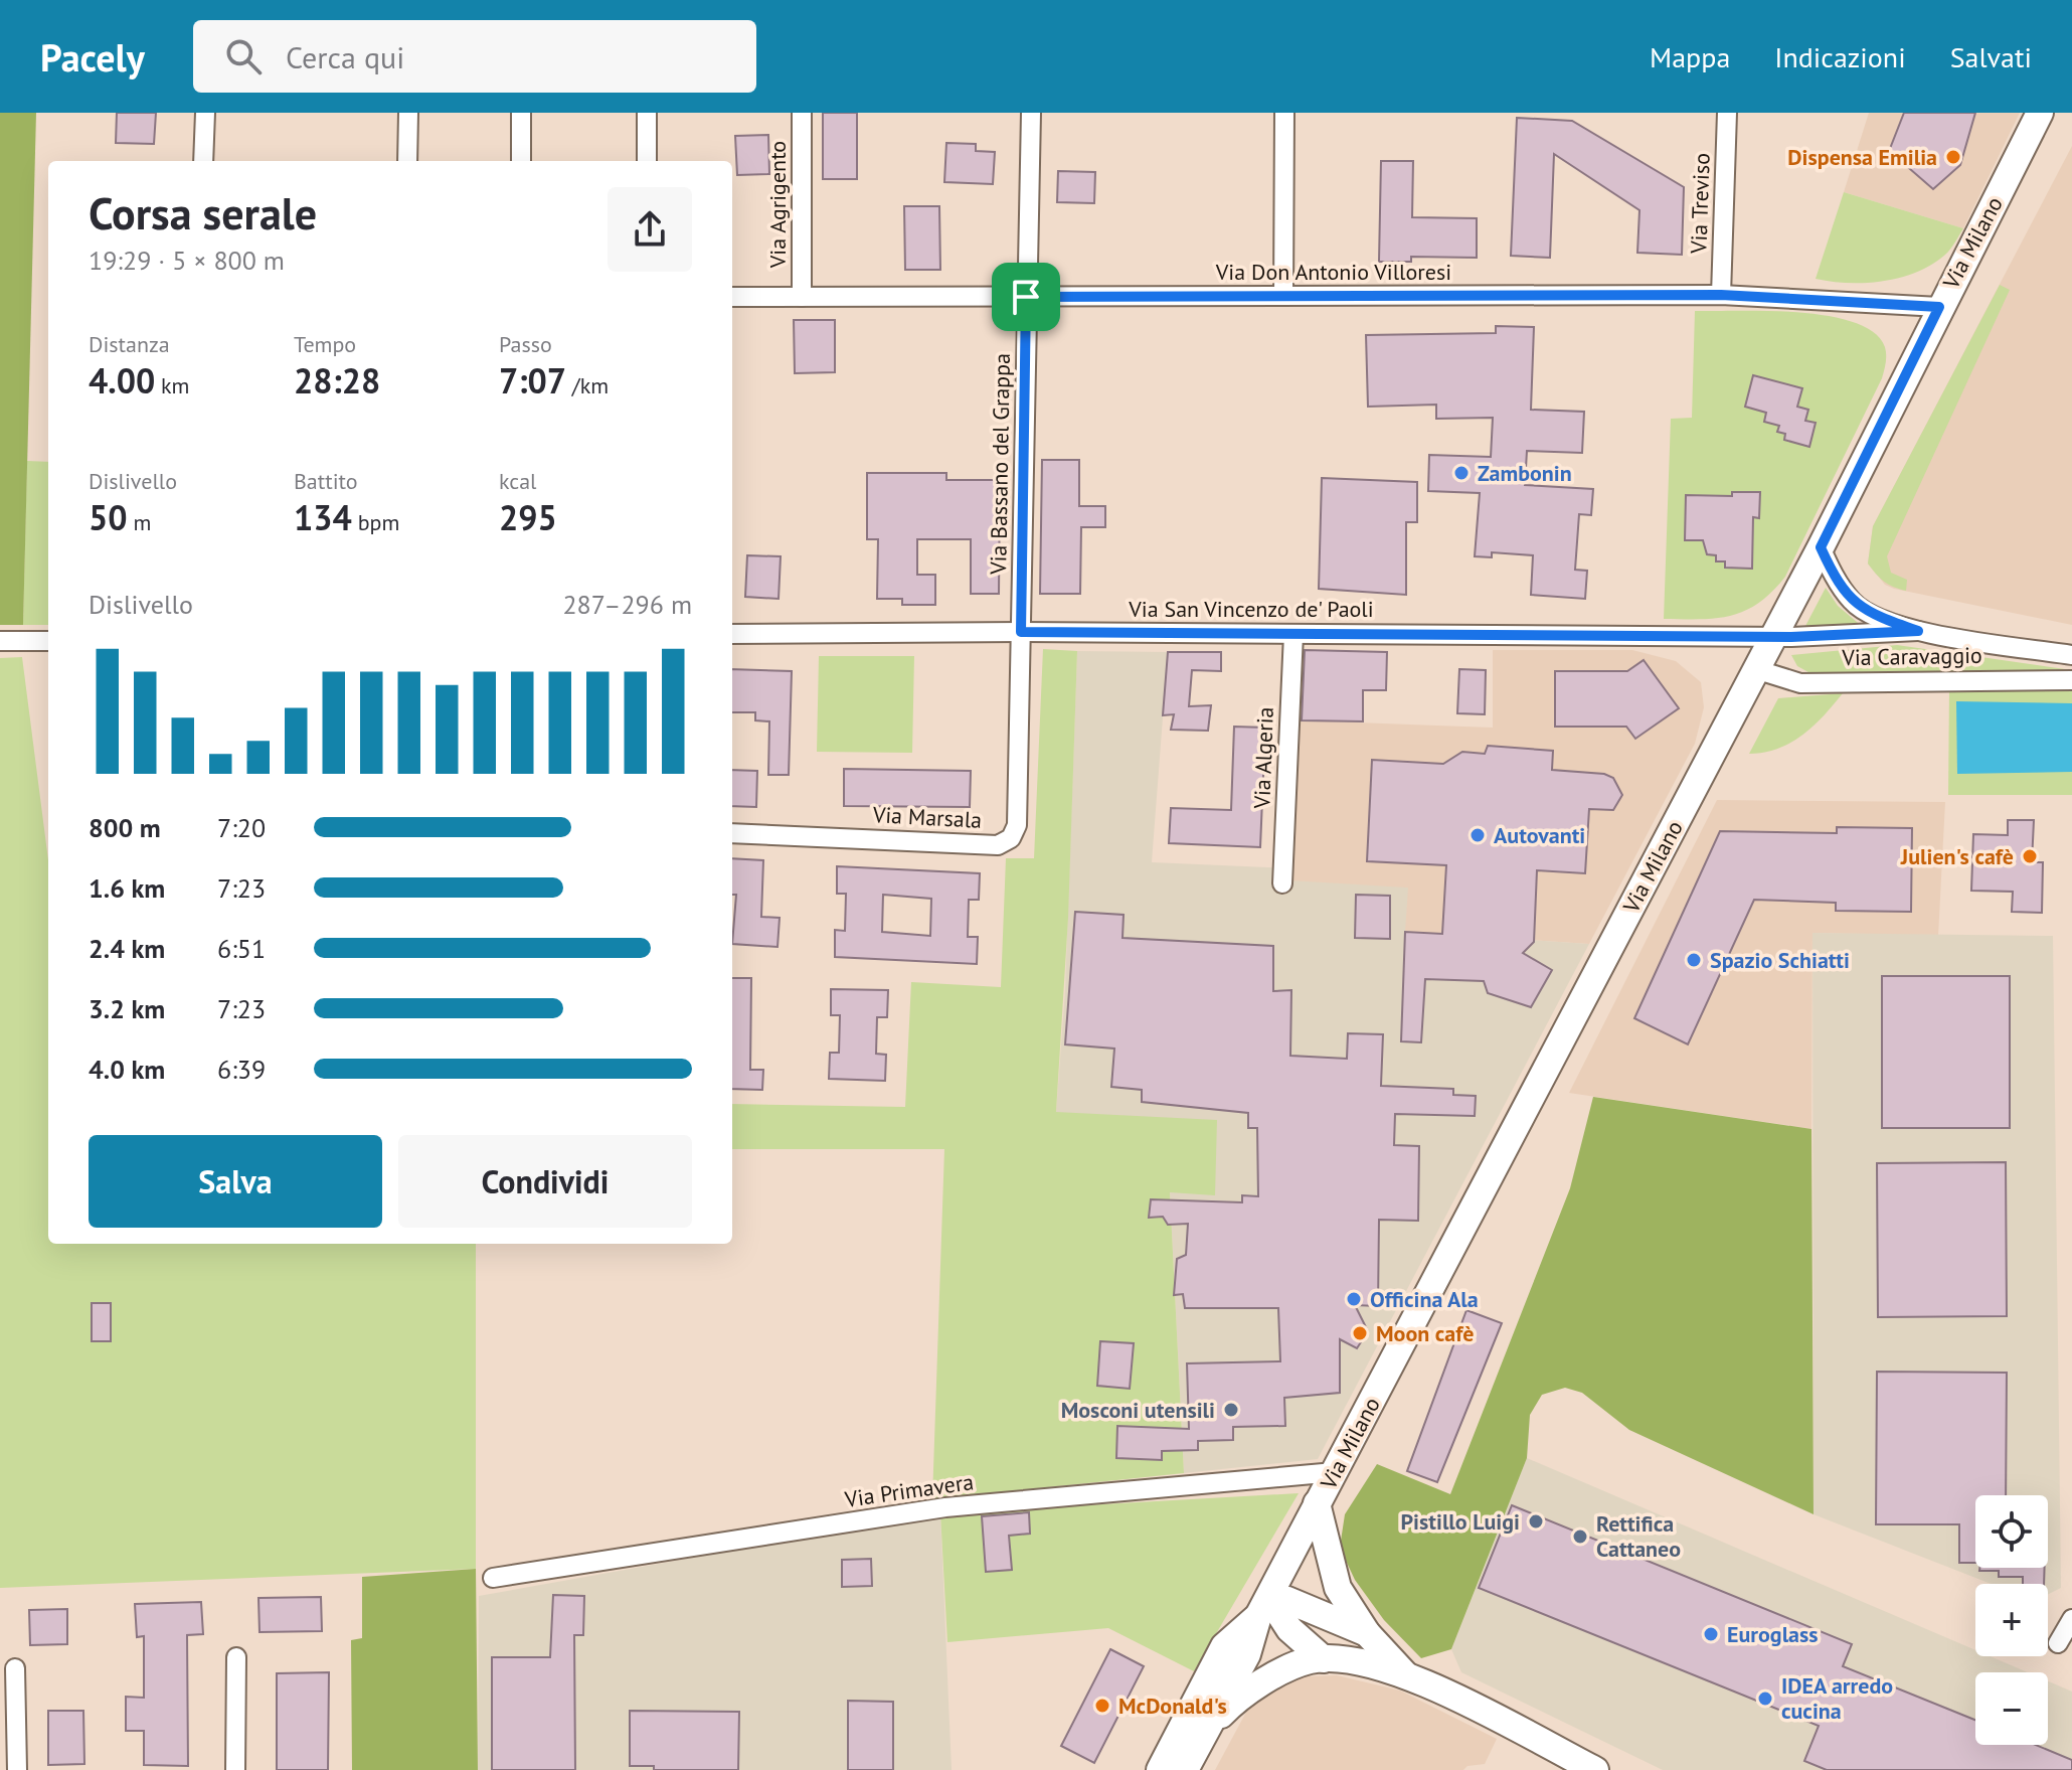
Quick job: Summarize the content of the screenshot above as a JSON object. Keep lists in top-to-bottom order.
{
  "streets": {
    "main road": ["Via Milano"],
    "street": [
      "Via Treviso",
      "Via Agrigento",
      "Via Don Antonio Villoresi",
      "Via Bassano del Grappa",
      "Via San Vincenzo de' Paoli",
      "Via Caravaggio",
      "Via Algeria",
      "Via Marsala",
      "Via Primavera"
    ]
  },
  "crossings": [
    ["Via Treviso", "Via Don Antonio Villoresi"],
    ["Via Agrigento", "Via Don Antonio Villoresi"],
    ["Via Milano", "Via Don Antonio Villoresi"],
    ["Via Milano", "Via San Vincenzo de' Paoli"],
    ["Via Milano", "Via Caravaggio"],
    ["Via Milano", "Via Primavera"],
    ["Via Don Antonio Villoresi", "Via Bassano del Grappa"],
    ["Via Bassano del Grappa", "Via San Vincenzo de' Paoli"],
    ["Via Bassano del Grappa", "Via Marsala"],
    ["Via San Vincenzo de' Paoli", "Via Caravaggio"],
    ["Via San Vincenzo de' Paoli", "Via Algeria"],
    ["Via San Vincenzo de' Paoli", "Via Marsala"]
  ],
  "places": [
    "Dispensa Emilia",
    "Zambonin",
    "Autovanti",
    "Julien's cafè",
    "Spazio Schiatti",
    "Officina Ala",
    "Moon cafè",
    "Mosconi utensili",
    "Pistillo Luigi",
    "Rettifica Cattaneo",
    "Euroglass",
    "IDEA arredo cucina",
    "McDonald's"
  ],
  "page": {
    "header": "Pacely",
    "search": "Cerca qui",
    "nav": ["Mappa", "Indicazioni", "Salvati"],
    "heading": ["Corsa serale", "19:29 · 5 × 800 m"],
    "stats": [
      ["Distanza", "4.00 km"],
      ["Tempo", "28:28"],
      ["Passo", "7:07 /km"],
      ["Dislivello", "50 m"],
      ["Battito", "134 bpm"],
      ["kcal", "295"]
    ],
    "chart": ["Dislivello", "287–296 m"],
    "list": [
      {
        "name": "800 m",
        "note": "7:20"
      },
      {
        "name": "1.6 km",
        "note": "7:23"
      },
      {
        "name": "2.4 km",
        "note": "6:51"
      },
      {
        "name": "3.2 km",
        "note": "7:23"
      },
      {
        "name": "4.0 km",
        "note": "6:39"
      }
    ],
    "buttons": ["Salva", "Condividi"],
    "map_buttons": ["+", "−"]
  }
}
